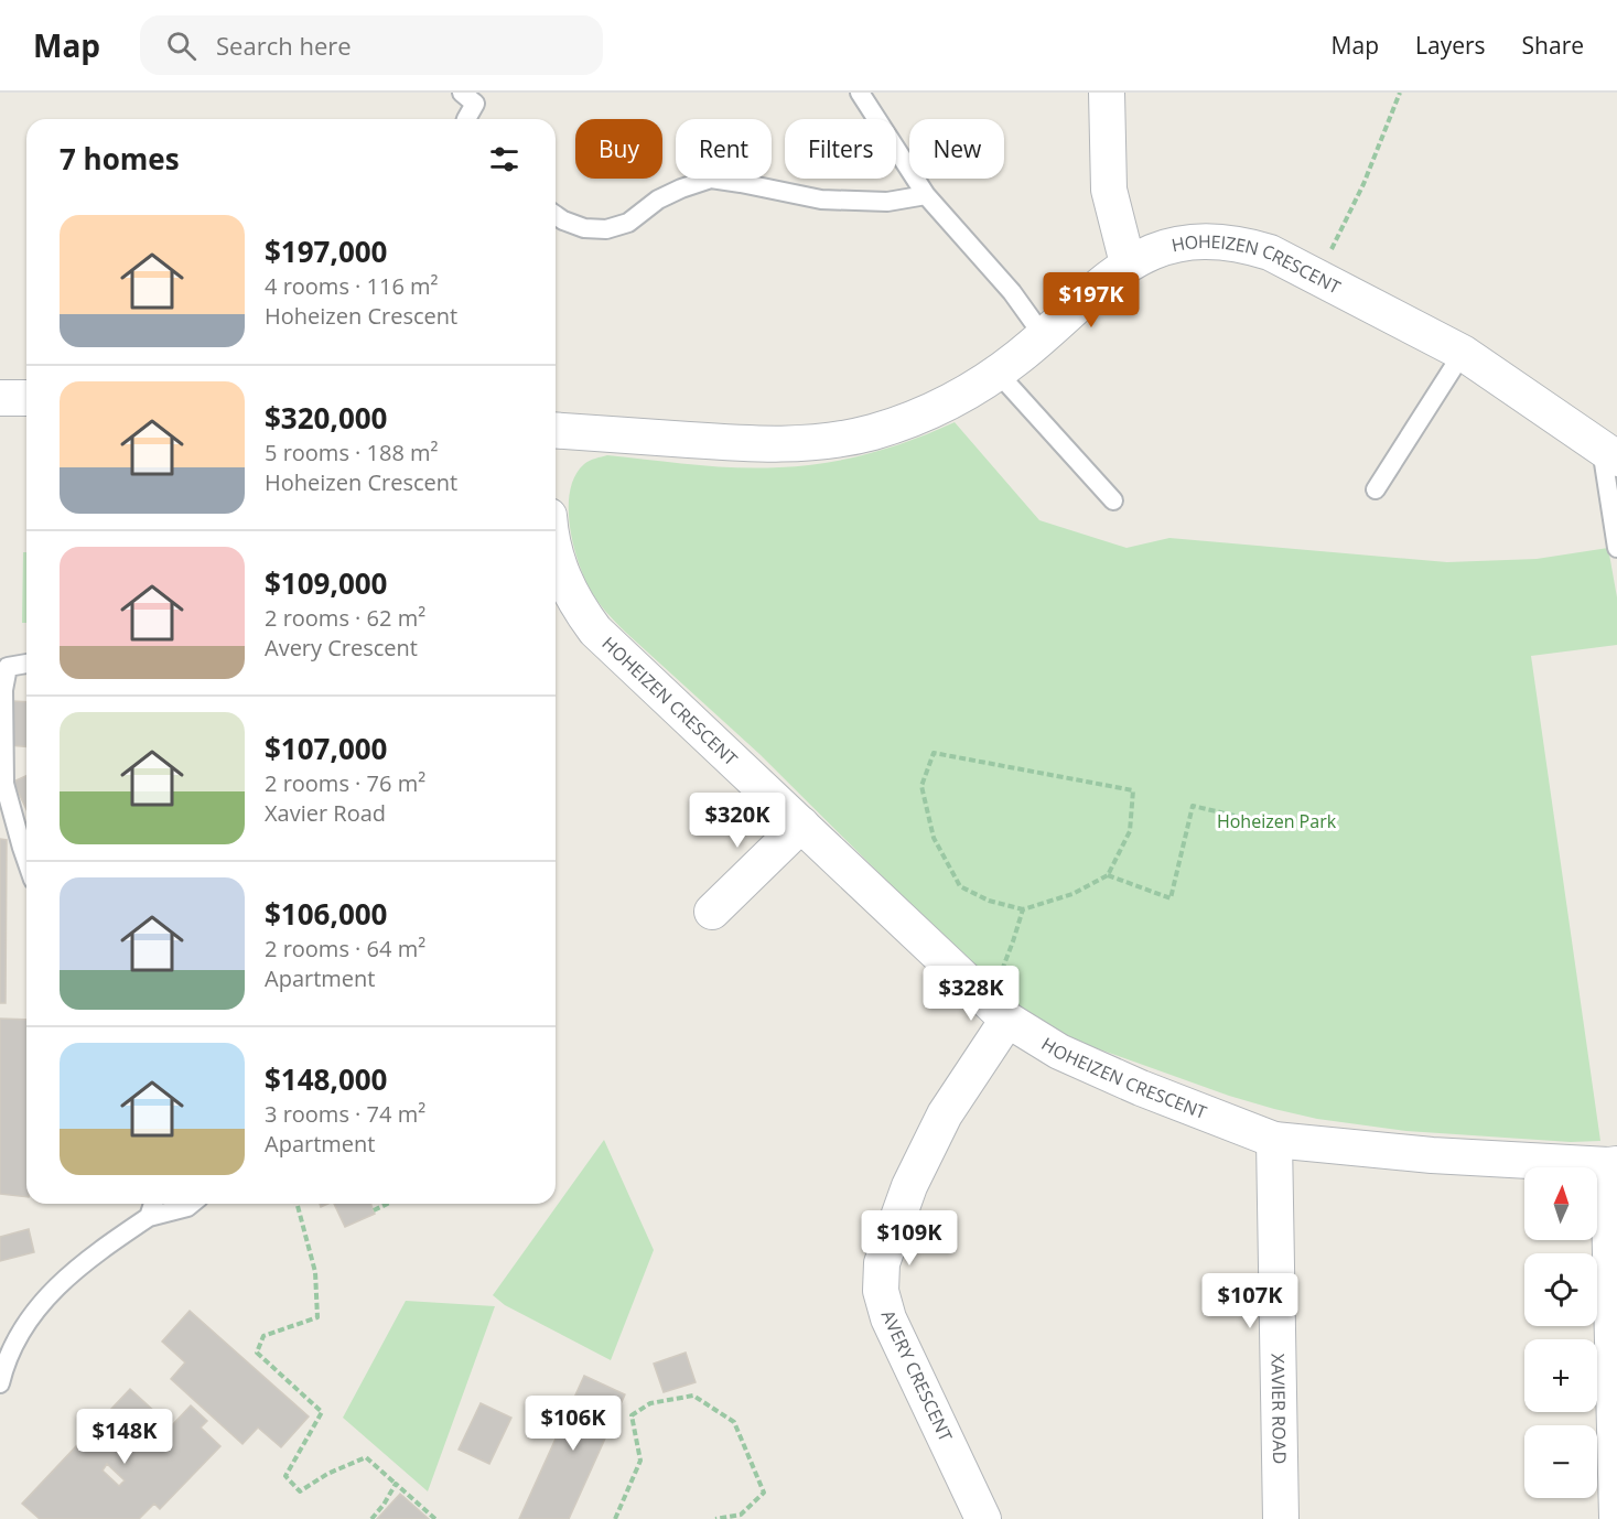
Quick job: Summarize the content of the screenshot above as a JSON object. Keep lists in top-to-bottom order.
{
  "streets": {
    "street": ["HOHEIZEN CRESCENT", "AVERY CRESCENT", "XAVIER ROAD"]
  },
  "crossings": [
    ["HOHEIZEN CRESCENT", "AVERY CRESCENT"],
    ["HOHEIZEN CRESCENT", "XAVIER ROAD"]
  ],
  "parks": ["Hoheizen Park"],
  "north": "top",
  "page": {
    "header": "Map",
    "search": "Search here",
    "nav": ["Map", "Layers", "Share"],
    "chip": [
      "Buy",
      "Rent",
      "Filters",
      "New"
    ],
    "heading": "7 homes",
    "list": [
      {
        "name": "$197,000",
        "note": "4 rooms · 116 m² · Hoheizen Crescent"
      },
      {
        "name": "$320,000",
        "note": "5 rooms · 188 m² · Hoheizen Crescent"
      },
      {
        "name": "$109,000",
        "note": "2 rooms · 62 m² · Avery Crescent"
      },
      {
        "name": "$107,000",
        "note": "2 rooms · 76 m² · Xavier Road"
      },
      {
        "name": "$106,000",
        "note": "2 rooms · 64 m² · Apartment"
      },
      {
        "name": "$148,000",
        "note": "3 rooms · 74 m² · Apartment"
      }
    ],
    "price": [
      "$197K",
      "$320K",
      "$328K",
      "$109K",
      "$107K",
      "$106K",
      "$148K"
    ],
    "map_buttons": ["+", "−"]
  }
}
